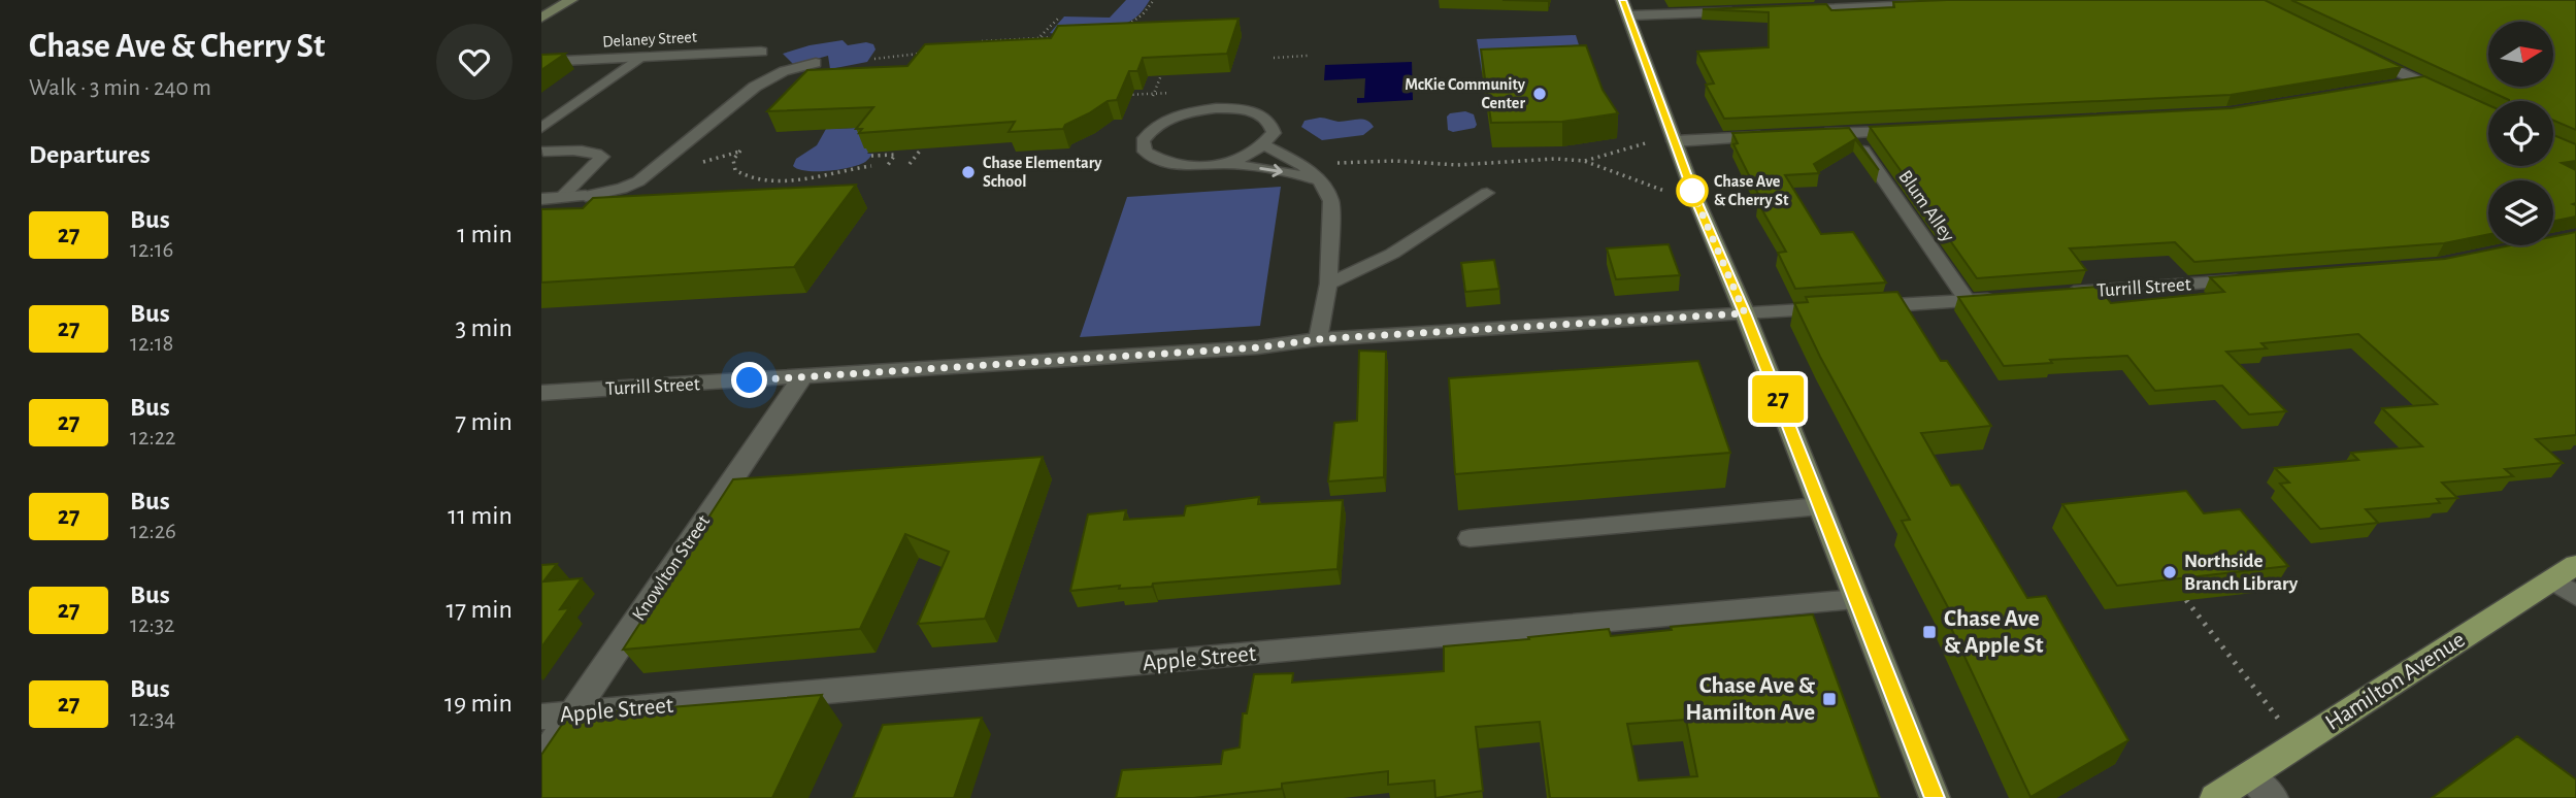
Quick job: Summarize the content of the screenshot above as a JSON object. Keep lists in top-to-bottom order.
{
  "streets": {
    "main road": ["Hamilton Avenue"],
    "street": [
      "Delaney Street",
      "Turrill Street",
      "Knowlton Street",
      "Apple Street"
    ],
    "lane": ["Blum Alley"]
  },
  "crossings": [
    ["Blum Alley", "Turrill Street"],
    ["Turrill Street", "Knowlton Street"],
    ["Knowlton Street", "Apple Street"]
  ],
  "places": {
    "other": [
      "McKie Community Center",
      "Chase Elementary School",
      "Chase Ave & Cherry St",
      "Northside Branch Library"
    ],
    "transit": ["Chase Ave & Apple St", "Chase Ave & Hamilton Ave"]
  },
  "lines": ["bus line 27"],
  "north": "right",
  "page": {
    "heading": [
      ["Chase Ave & Cherry St", "Walk · 3 min · 240 m"],
      "Departures"
    ],
    "on_map": "27",
    "list": [
      {
        "mark": "27",
        "name": "Bus",
        "note": "12:16",
        "value": "1 min"
      },
      {
        "mark": "27",
        "name": "Bus",
        "note": "12:18",
        "value": "3 min"
      },
      {
        "mark": "27",
        "name": "Bus",
        "note": "12:22",
        "value": "7 min"
      },
      {
        "mark": "27",
        "name": "Bus",
        "note": "12:26",
        "value": "11 min"
      },
      {
        "mark": "27",
        "name": "Bus",
        "note": "12:32",
        "value": "17 min"
      },
      {
        "mark": "27",
        "name": "Bus",
        "note": "12:34",
        "value": "19 min"
      }
    ]
  }
}
